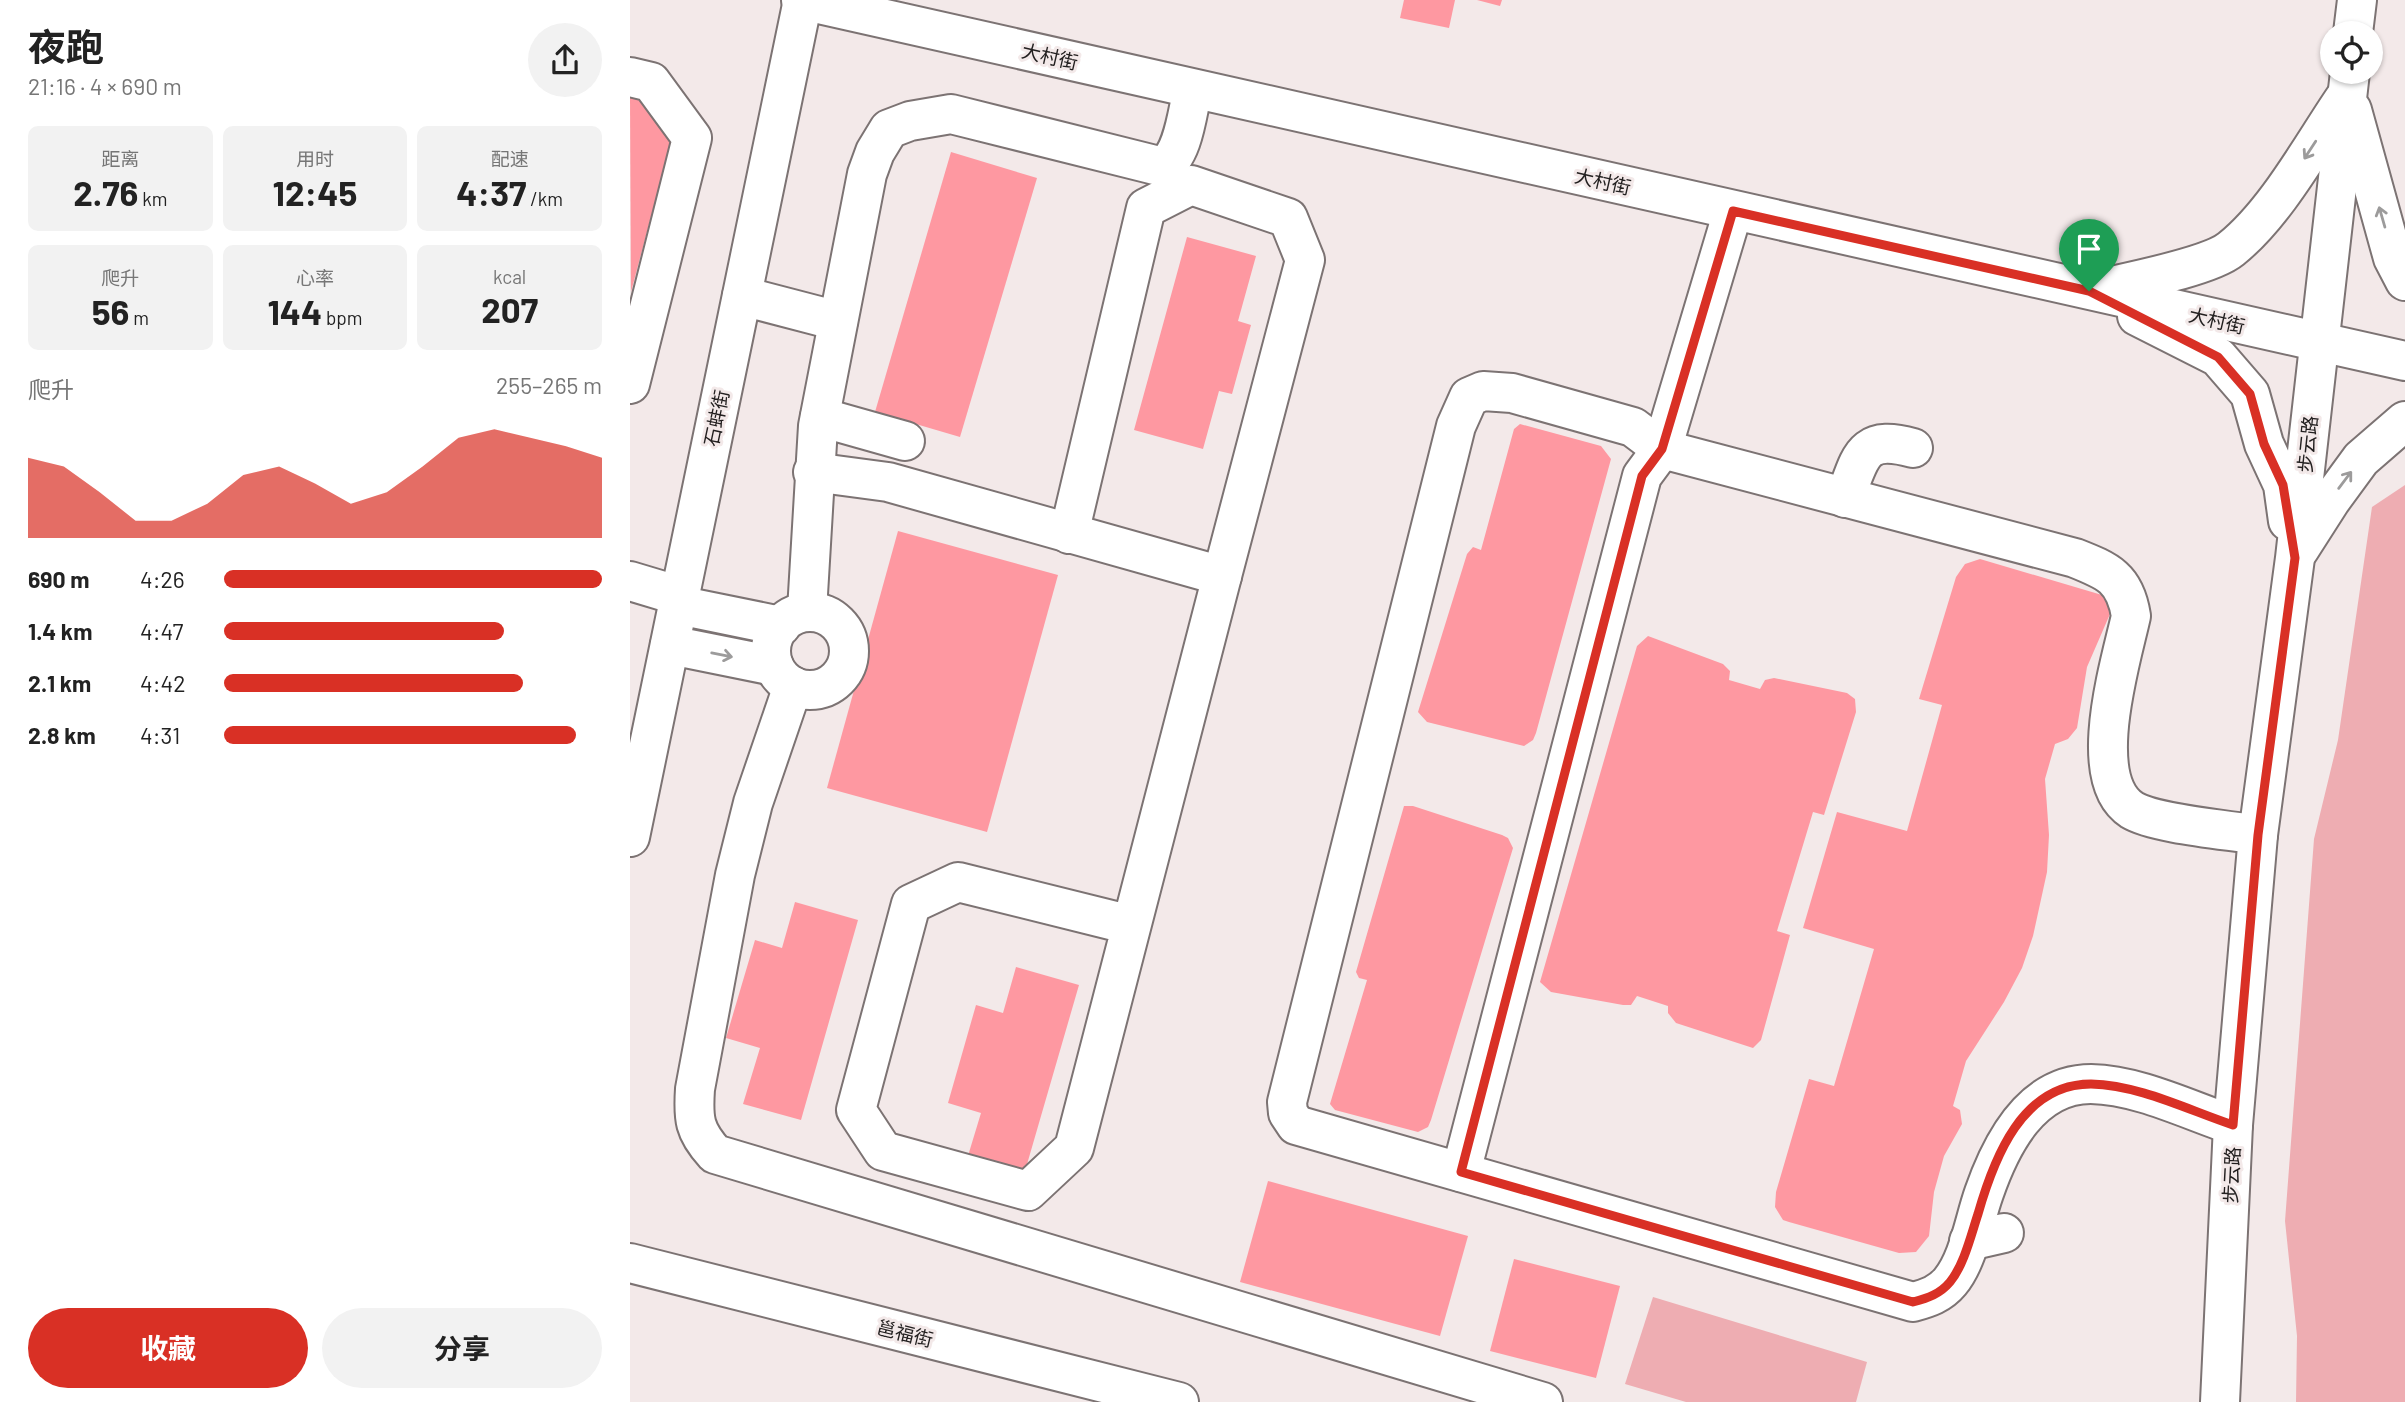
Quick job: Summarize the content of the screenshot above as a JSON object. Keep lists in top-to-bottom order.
{
  "streets": {
    "street": [
      "大村街",
      "石蚌街",
      "步云路",
      "邕福街"
    ]
  },
  "crossings": [
    ["大村街", "石蚌街"],
    ["大村街", "步云路"]
  ],
  "page": {
    "heading": ["夜跑", "21:16 · 4 × 690 m"],
    "stats": [
      ["距离", "2.76 km"],
      ["用时", "12:45"],
      ["配速", "4:37 /km"],
      ["爬升", "56 m"],
      ["心率", "144 bpm"],
      ["kcal", "207"]
    ],
    "chart": ["爬升", "255–265 m"],
    "list": [
      {
        "name": "690 m",
        "note": "4:26"
      },
      {
        "name": "1.4 km",
        "note": "4:47"
      },
      {
        "name": "2.1 km",
        "note": "4:42"
      },
      {
        "name": "2.8 km",
        "note": "4:31"
      }
    ],
    "buttons": ["收藏", "分享"]
  }
}
